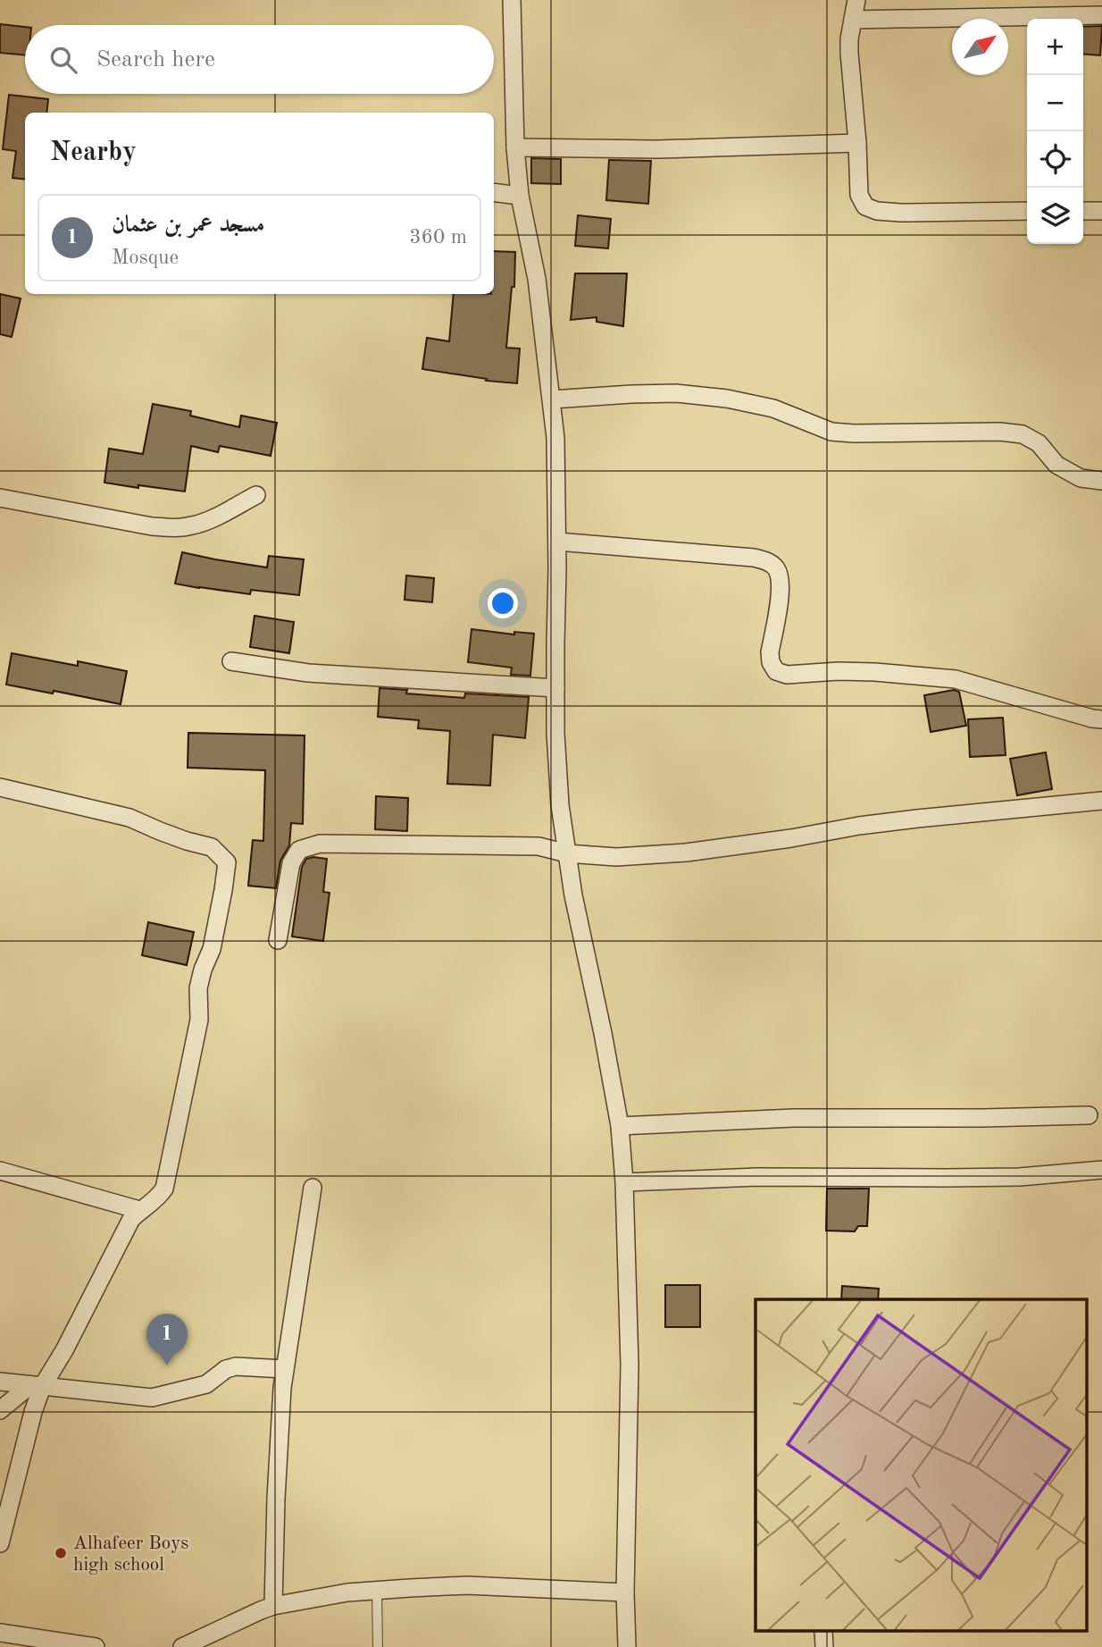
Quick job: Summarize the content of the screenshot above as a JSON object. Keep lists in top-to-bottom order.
{
  "places": ["Alhafeer Boys high school"],
  "north": "top right",
  "page": {
    "map_buttons": ["+", "−"],
    "search": "Search here",
    "heading": "Nearby",
    "list": [
      {
        "mark": "1",
        "name": "مسجد عمر بن عثمان",
        "note": "Mosque",
        "value": "360 m"
      }
    ],
    "pins": "1"
  }
}
